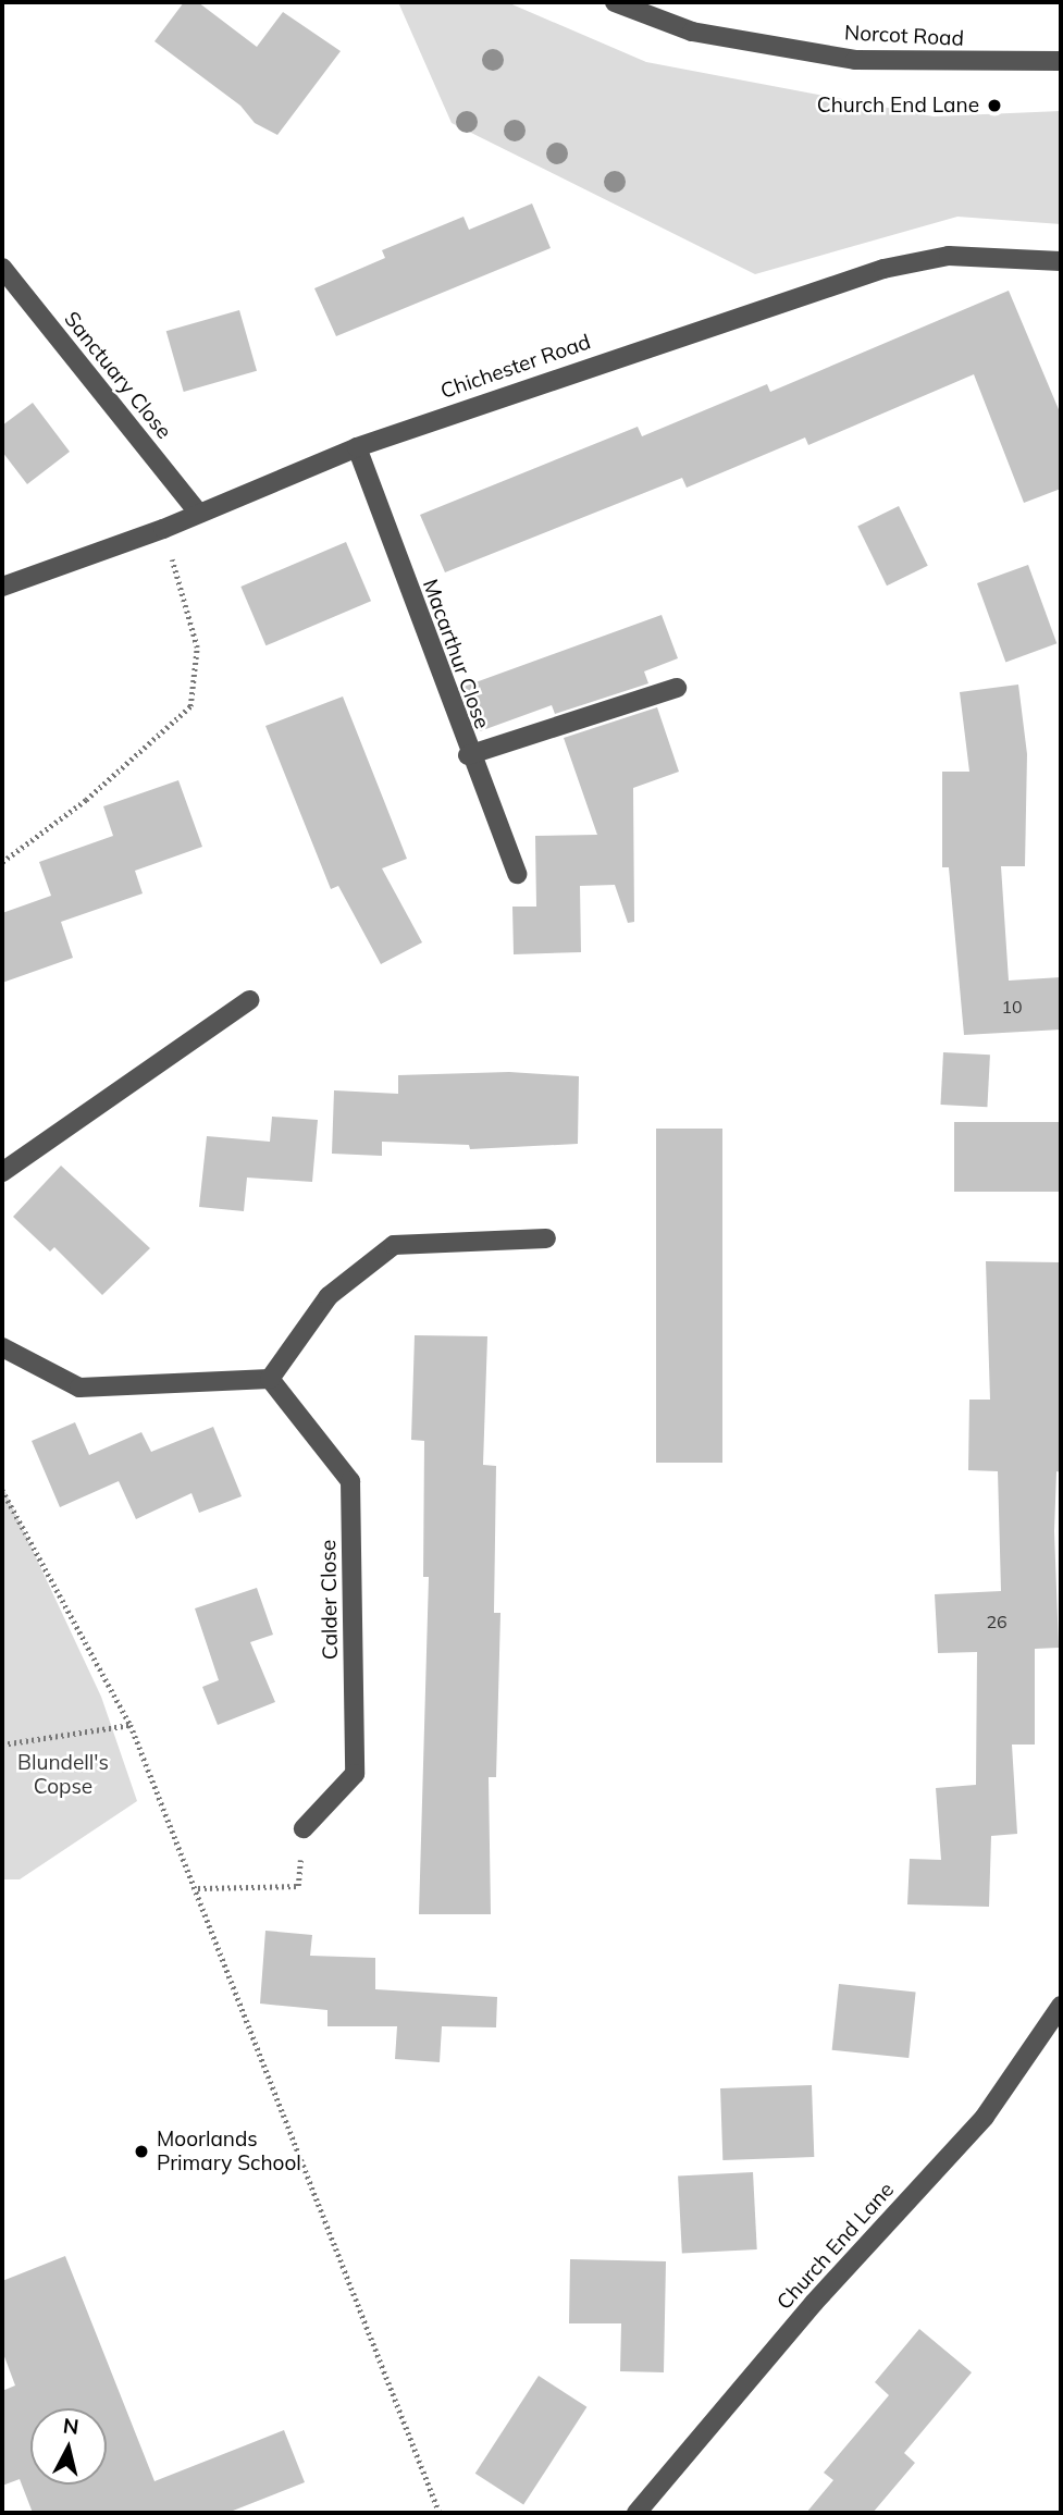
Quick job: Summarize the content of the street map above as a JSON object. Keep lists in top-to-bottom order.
{
  "streets": {
    "street": [
      "Norcot Road",
      "Chichester Road",
      "Sanctuary Close",
      "Macarthur Close",
      "Calder Close",
      "Church End Lane"
    ]
  },
  "crossings": [
    ["Chichester Road", "Sanctuary Close"],
    ["Chichester Road", "Macarthur Close"]
  ],
  "parks": ["Blundell's Copse"],
  "places": ["Church End Lane", "Moorlands Primary School"],
  "house_numbers": ["10", "26"],
  "north": "top"
}
